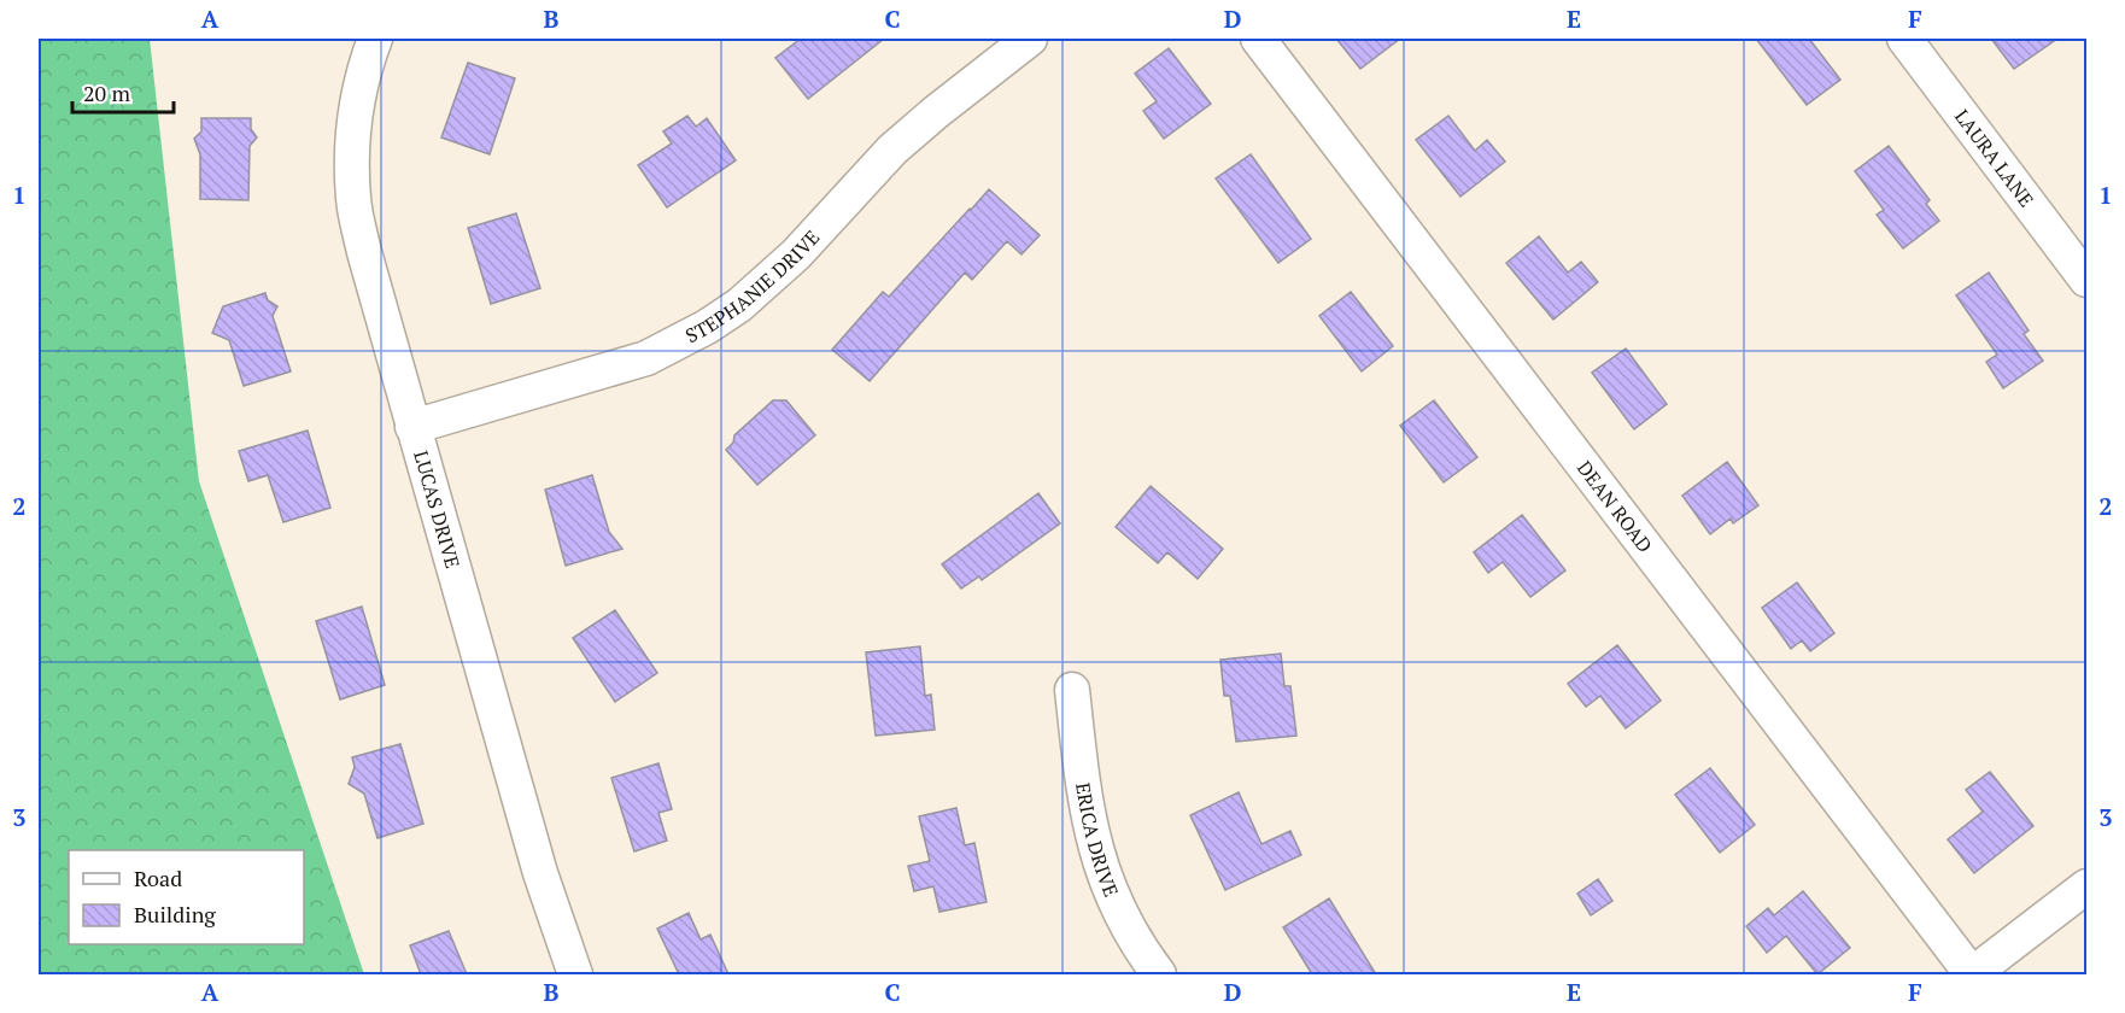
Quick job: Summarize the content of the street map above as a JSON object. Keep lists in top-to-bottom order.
{
  "streets": {
    "street": [
      "LAURA LANE",
      "STEPHANIE DRIVE",
      "DEAN ROAD",
      "LUCAS DRIVE",
      "ERICA DRIVE"
    ]
  },
  "crossings": [
    ["STEPHANIE DRIVE", "LUCAS DRIVE"]
  ],
  "legend": ["Road", "Building"],
  "scale_bar": "20 m",
  "grid": {
    "columns": [
      "A",
      "B",
      "C",
      "D",
      "E",
      "F"
    ],
    "rows": ["1", "2", "3"]
  }
}
